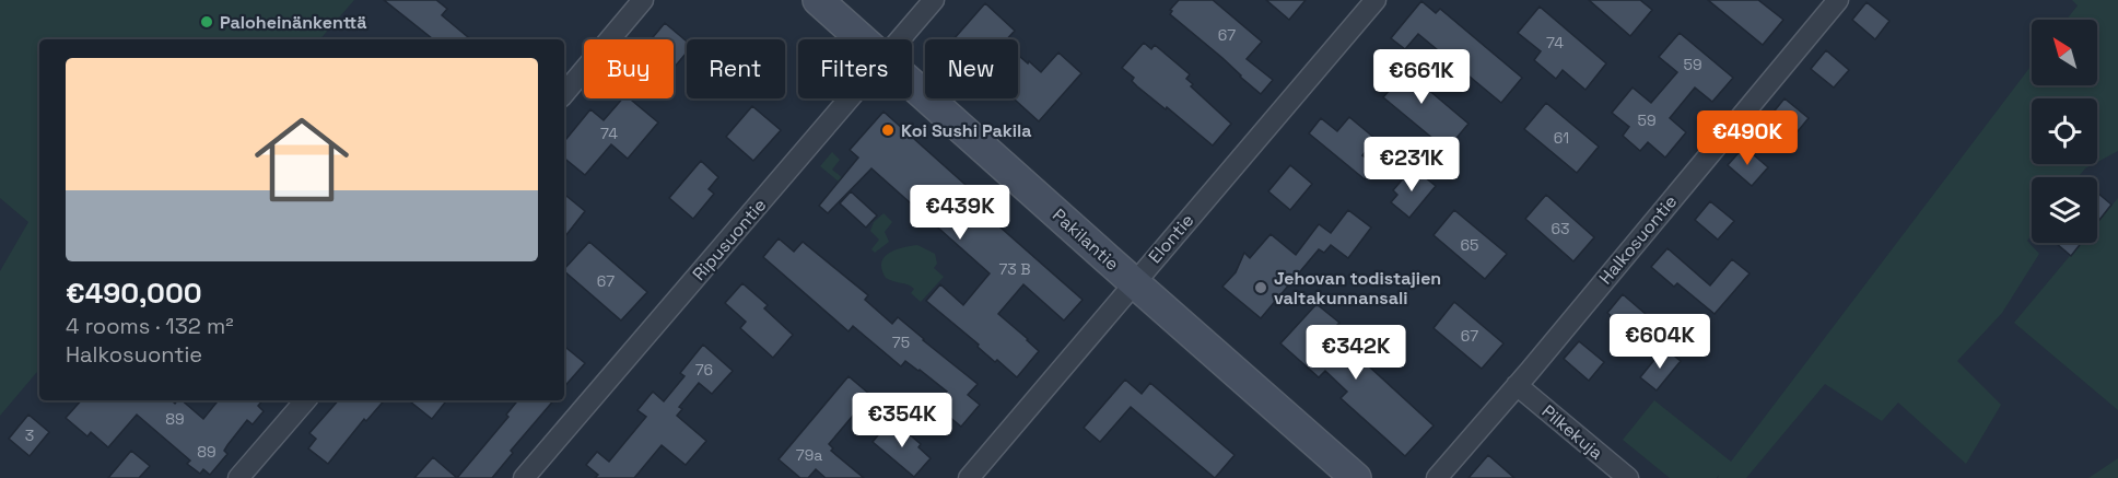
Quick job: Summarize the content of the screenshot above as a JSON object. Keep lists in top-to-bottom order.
{
  "streets": {
    "main road": ["Pakilantie"],
    "street": [
      "Elontie",
      "Ripusuontie",
      "Halkosuontie",
      "Pilkekuja"
    ]
  },
  "crossings": [
    ["Elontie", "Pakilantie"],
    ["Halkosuontie", "Pilkekuja"]
  ],
  "places": ["Paloheinänkenttä", "Koi Sushi Pakila", "Jehovan todistajien valtakunnansali"],
  "house_numbers": [
    "67",
    "74",
    "59",
    "59",
    "74",
    "61",
    "63",
    "65",
    "73 B",
    "67",
    "67",
    "75",
    "76",
    "89",
    "3",
    "89",
    "79a"
  ],
  "north": "top left",
  "page": {
    "chip": [
      "Buy",
      "Rent",
      "Filters",
      "New"
    ],
    "list": [
      {
        "name": "€490,000",
        "note": "4 rooms · 132 m² · Halkosuontie"
      }
    ],
    "price": [
      "€661K",
      "€490K",
      "€231K",
      "€439K",
      "€604K",
      "€342K",
      "€354K"
    ]
  }
}
